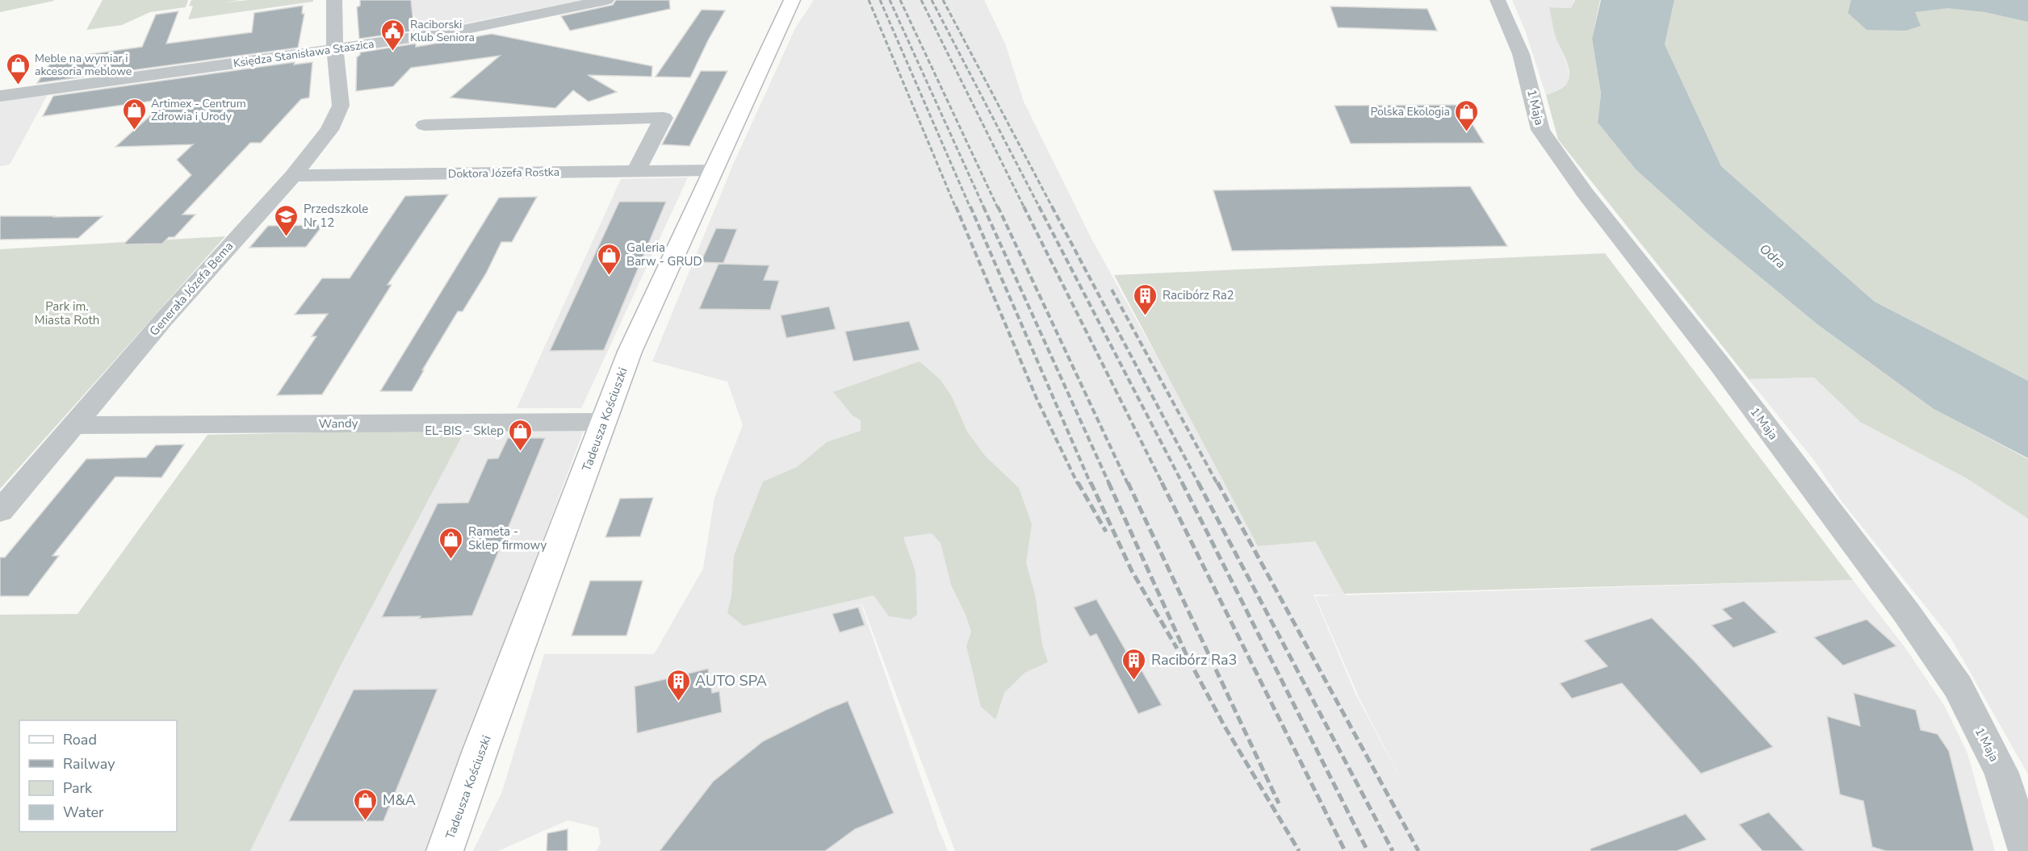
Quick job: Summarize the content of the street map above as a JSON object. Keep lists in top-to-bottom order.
{
  "streets": {
    "main road": ["Tadeusza Kościuszki"],
    "street": [
      "Księdza Stanisława Staszica",
      "1 Maja",
      "Doktora Józefa Rostka",
      "Generała Józefa Bema",
      "Wandy"
    ]
  },
  "crossings": [
    ["Księdza Stanisława Staszica", "Generała Józefa Bema"],
    ["Doktora Józefa Rostka", "Generała Józefa Bema"],
    ["Doktora Józefa Rostka", "Tadeusza Kościuszki"],
    ["Generała Józefa Bema", "Wandy"],
    ["Tadeusza Kościuszki", "Wandy"]
  ],
  "water": ["Odra"],
  "parks": ["Park im. Miasta Roth"],
  "places": {
    "public building": ["Raciborski Klub Seniora"],
    "shop": [
      "Meble na wymiar i akcesoria meblowe",
      "Artimex - Centrum Zdrowia i Urody",
      "Polska Ekologia",
      "Galeria Barw - GRUD",
      "EL-BIS - Sklep",
      "Rameta - Sklep firmowy",
      "M&A"
    ],
    "school or university": ["Przedszkole Nr 12"],
    "building": ["Racibórz Ra2", "Racibórz Ra3", "AUTO SPA"]
  },
  "legend": [
    "Road",
    "Railway",
    "Park",
    "Water"
  ]
}
